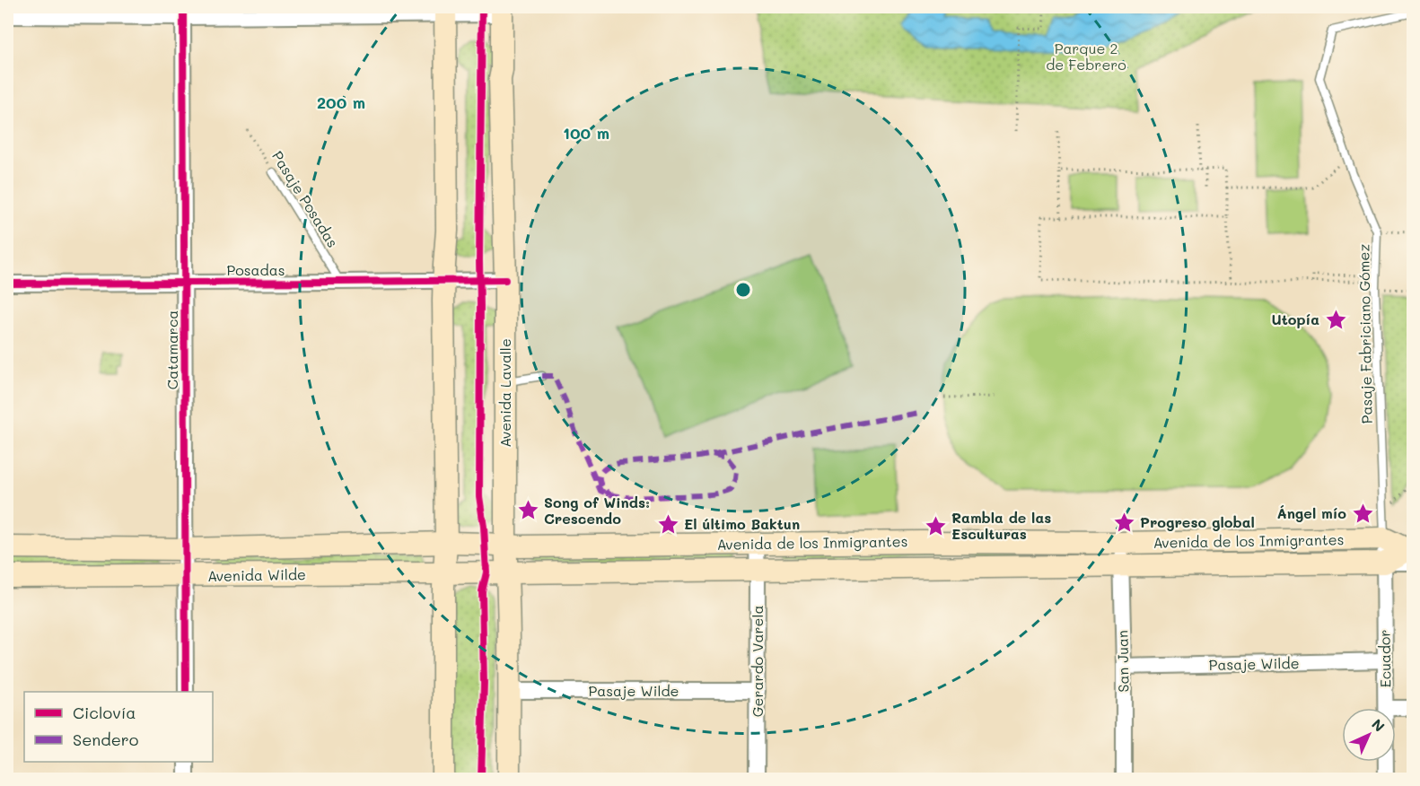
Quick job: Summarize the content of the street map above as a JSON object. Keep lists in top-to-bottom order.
{
  "streets": {
    "main road": ["Avenida Lavalle", "Avenida de los Inmigrantes", "Avenida Wilde"],
    "street": [
      "Posadas",
      "Catamarca",
      "Ecuador",
      "Gerardo Varela",
      "San Juan",
      "Pasaje Wilde"
    ],
    "lane": ["Pasaje Posadas", "Pasaje Fabriciano Gómez"]
  },
  "crossings": [
    ["Pasaje Posadas", "Posadas"],
    ["Posadas", "Catamarca"],
    ["Posadas", "Avenida Lavalle"],
    ["Pasaje Fabriciano Gómez", "Avenida de los Inmigrantes"],
    ["Pasaje Fabriciano Gómez", "Ecuador"],
    ["Catamarca", "Avenida Wilde"],
    ["Avenida Lavalle", "Avenida de los Inmigrantes"],
    ["Avenida Lavalle", "Avenida Wilde"],
    ["Avenida Lavalle", "Pasaje Wilde"],
    ["Avenida de los Inmigrantes", "Avenida Wilde"],
    ["Avenida de los Inmigrantes", "Ecuador"],
    ["Avenida de los Inmigrantes", "Gerardo Varela"],
    ["Avenida de los Inmigrantes", "San Juan"],
    ["Ecuador", "Pasaje Wilde"],
    ["Gerardo Varela", "Pasaje Wilde"],
    ["San Juan", "Pasaje Wilde"]
  ],
  "parks": ["Parque 2 de Febrero"],
  "places": {
    "place": [
      "Utopía",
      "Song of Winds: Crescendo",
      "Ángel mío",
      "Progreso global",
      "El último Baktun",
      "Rambla de las Esculturas"
    ]
  },
  "legend": ["Ciclovía", "Sendero"],
  "north": "top right",
  "rings": ["200 m", "100 m"]
}
